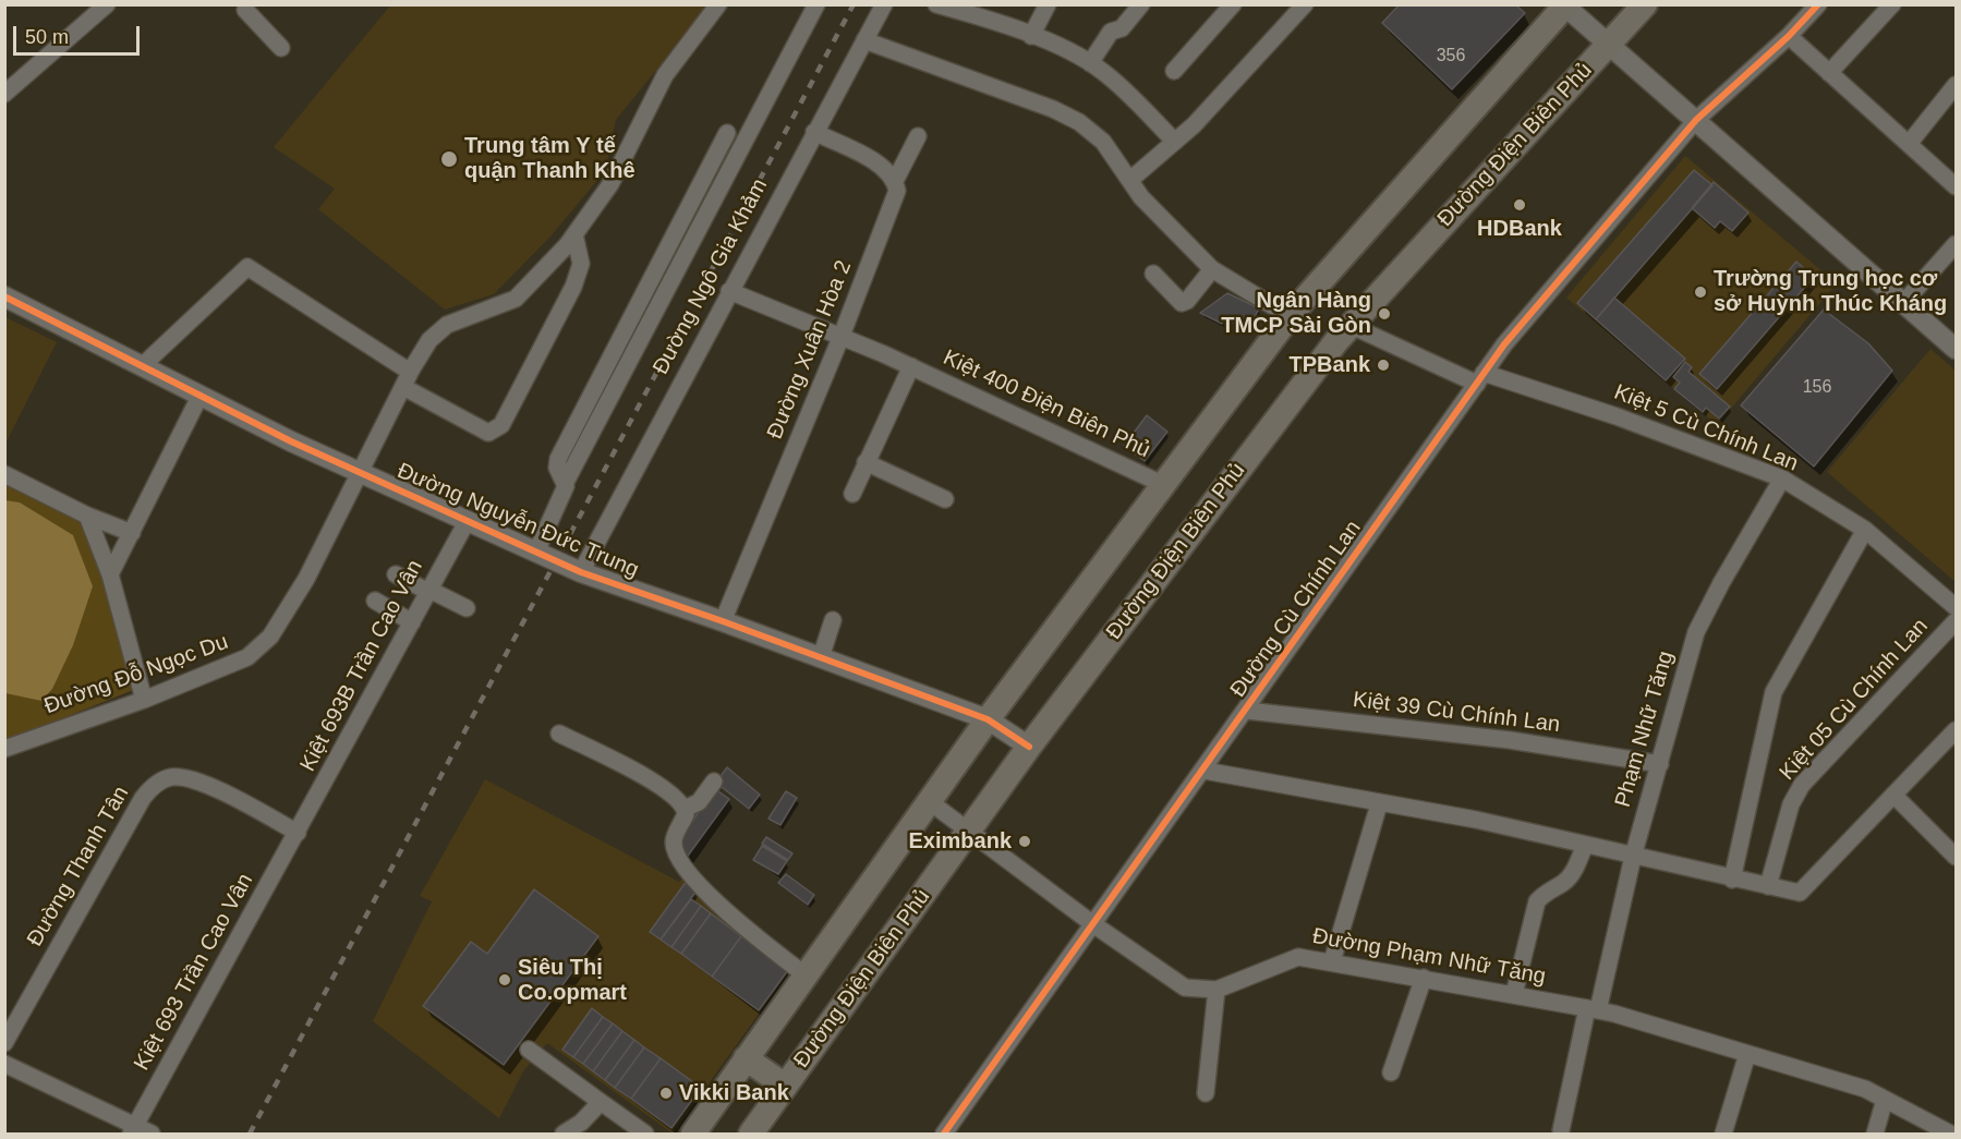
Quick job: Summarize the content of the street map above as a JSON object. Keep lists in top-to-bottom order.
{
  "streets": {
    "main road": ["Đường Điện Biên Phủ"],
    "street": [
      "Đường Ngô Gia Khảm",
      "Đường Xuân Hòa 2",
      "Kiệt 400 Điện Biên Phủ",
      "Kiệt 5 Cù Chính Lan",
      "Đường Nguyễn Đức Trung",
      "Đường Cù Chính Lan",
      "Kiệt 693B Trần Cao Vân",
      "Đường Đỗ Ngọc Du",
      "Kiệt 05 Cù Chính Lan",
      "Kiệt 39 Cù Chính Lan",
      "Phạm Nhữ Tăng",
      "Đường Thanh Tân",
      "Đường Phạm Nhữ Tăng",
      "Kiệt 693 Trần Cao Vân"
    ]
  },
  "crossings": [
    ["Đường Điện Biên Phủ", "Đường Nguyễn Đức Trung"],
    ["Đường Điện Biên Phủ", "Đường Phạm Nhữ Tăng"],
    ["Đường Ngô Gia Khảm", "Kiệt 400 Điện Biên Phủ"],
    ["Đường Ngô Gia Khảm", "Đường Nguyễn Đức Trung"],
    ["Đường Xuân Hòa 2", "Kiệt 400 Điện Biên Phủ"],
    ["Đường Xuân Hòa 2", "Đường Nguyễn Đức Trung"],
    ["Kiệt 5 Cù Chính Lan", "Đường Cù Chính Lan"],
    ["Kiệt 5 Cù Chính Lan", "Kiệt 05 Cù Chính Lan"],
    ["Kiệt 5 Cù Chính Lan", "Phạm Nhữ Tăng"],
    ["Đường Nguyễn Đức Trung", "Kiệt 693B Trần Cao Vân"],
    ["Đường Nguyễn Đức Trung", "Đường Đỗ Ngọc Du"],
    ["Đường Cù Chính Lan", "Kiệt 39 Cù Chính Lan"],
    ["Đường Cù Chính Lan", "Đường Phạm Nhữ Tăng"],
    ["Kiệt 693B Trần Cao Vân", "Đường Thanh Tân"],
    ["Kiệt 693B Trần Cao Vân", "Kiệt 693 Trần Cao Vân"],
    ["Kiệt 39 Cù Chính Lan", "Phạm Nhữ Tăng"],
    ["Phạm Nhữ Tăng", "Đường Phạm Nhữ Tăng"],
    ["Đường Thanh Tân", "Kiệt 693 Trần Cao Vân"]
  ],
  "places": [
    "Trung tâm Y tế quận Thanh Khê",
    "HDBank",
    "Trường Trung học cơ sở Huỳnh Thúc Kháng",
    "Ngân Hàng TMCP Sài Gòn",
    "TPBank",
    "Eximbank",
    "Siêu Thị Co.opmart",
    "Vikki Bank"
  ],
  "house_numbers": ["356", "156"],
  "scale_bar": "50 m"
}
